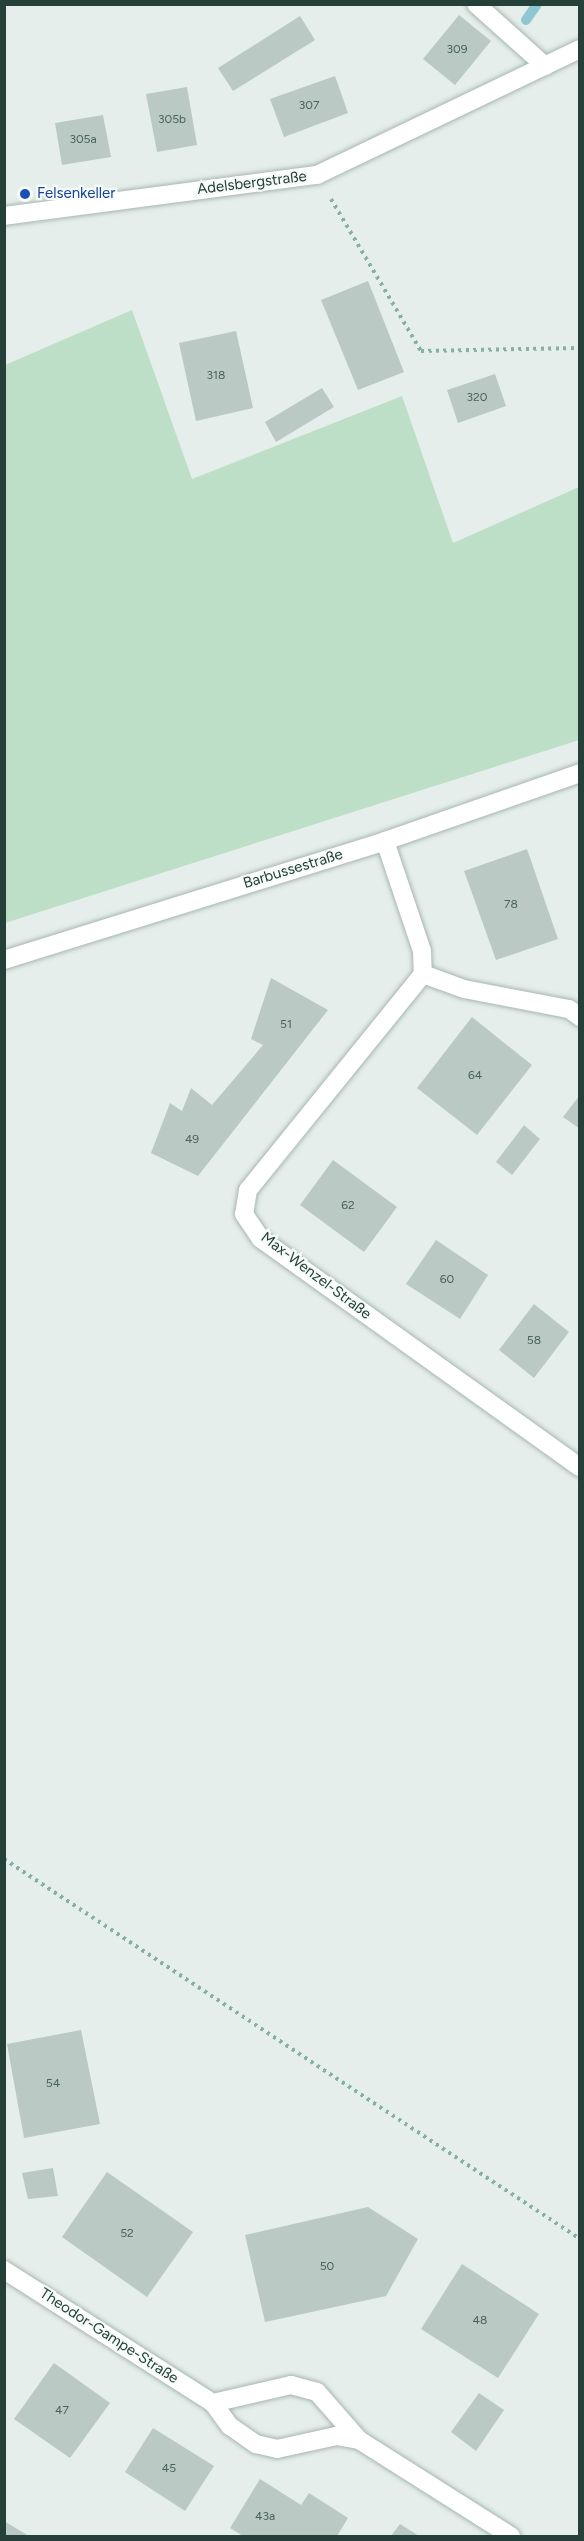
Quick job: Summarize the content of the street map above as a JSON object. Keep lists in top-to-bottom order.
{
  "streets": {
    "street": [
      "Adelsbergstraße",
      "Barbussestraße",
      "Max-Wenzel-Straße",
      "Theodor-Gampe-Straße"
    ]
  },
  "places": ["Felsenkeller"],
  "house_numbers": [
    "309",
    "307",
    "305b",
    "305a",
    "318",
    "320",
    "78",
    "51",
    "64",
    "49",
    "62",
    "60",
    "58",
    "54",
    "52",
    "50",
    "48",
    "47",
    "45",
    "43a"
  ]
}
